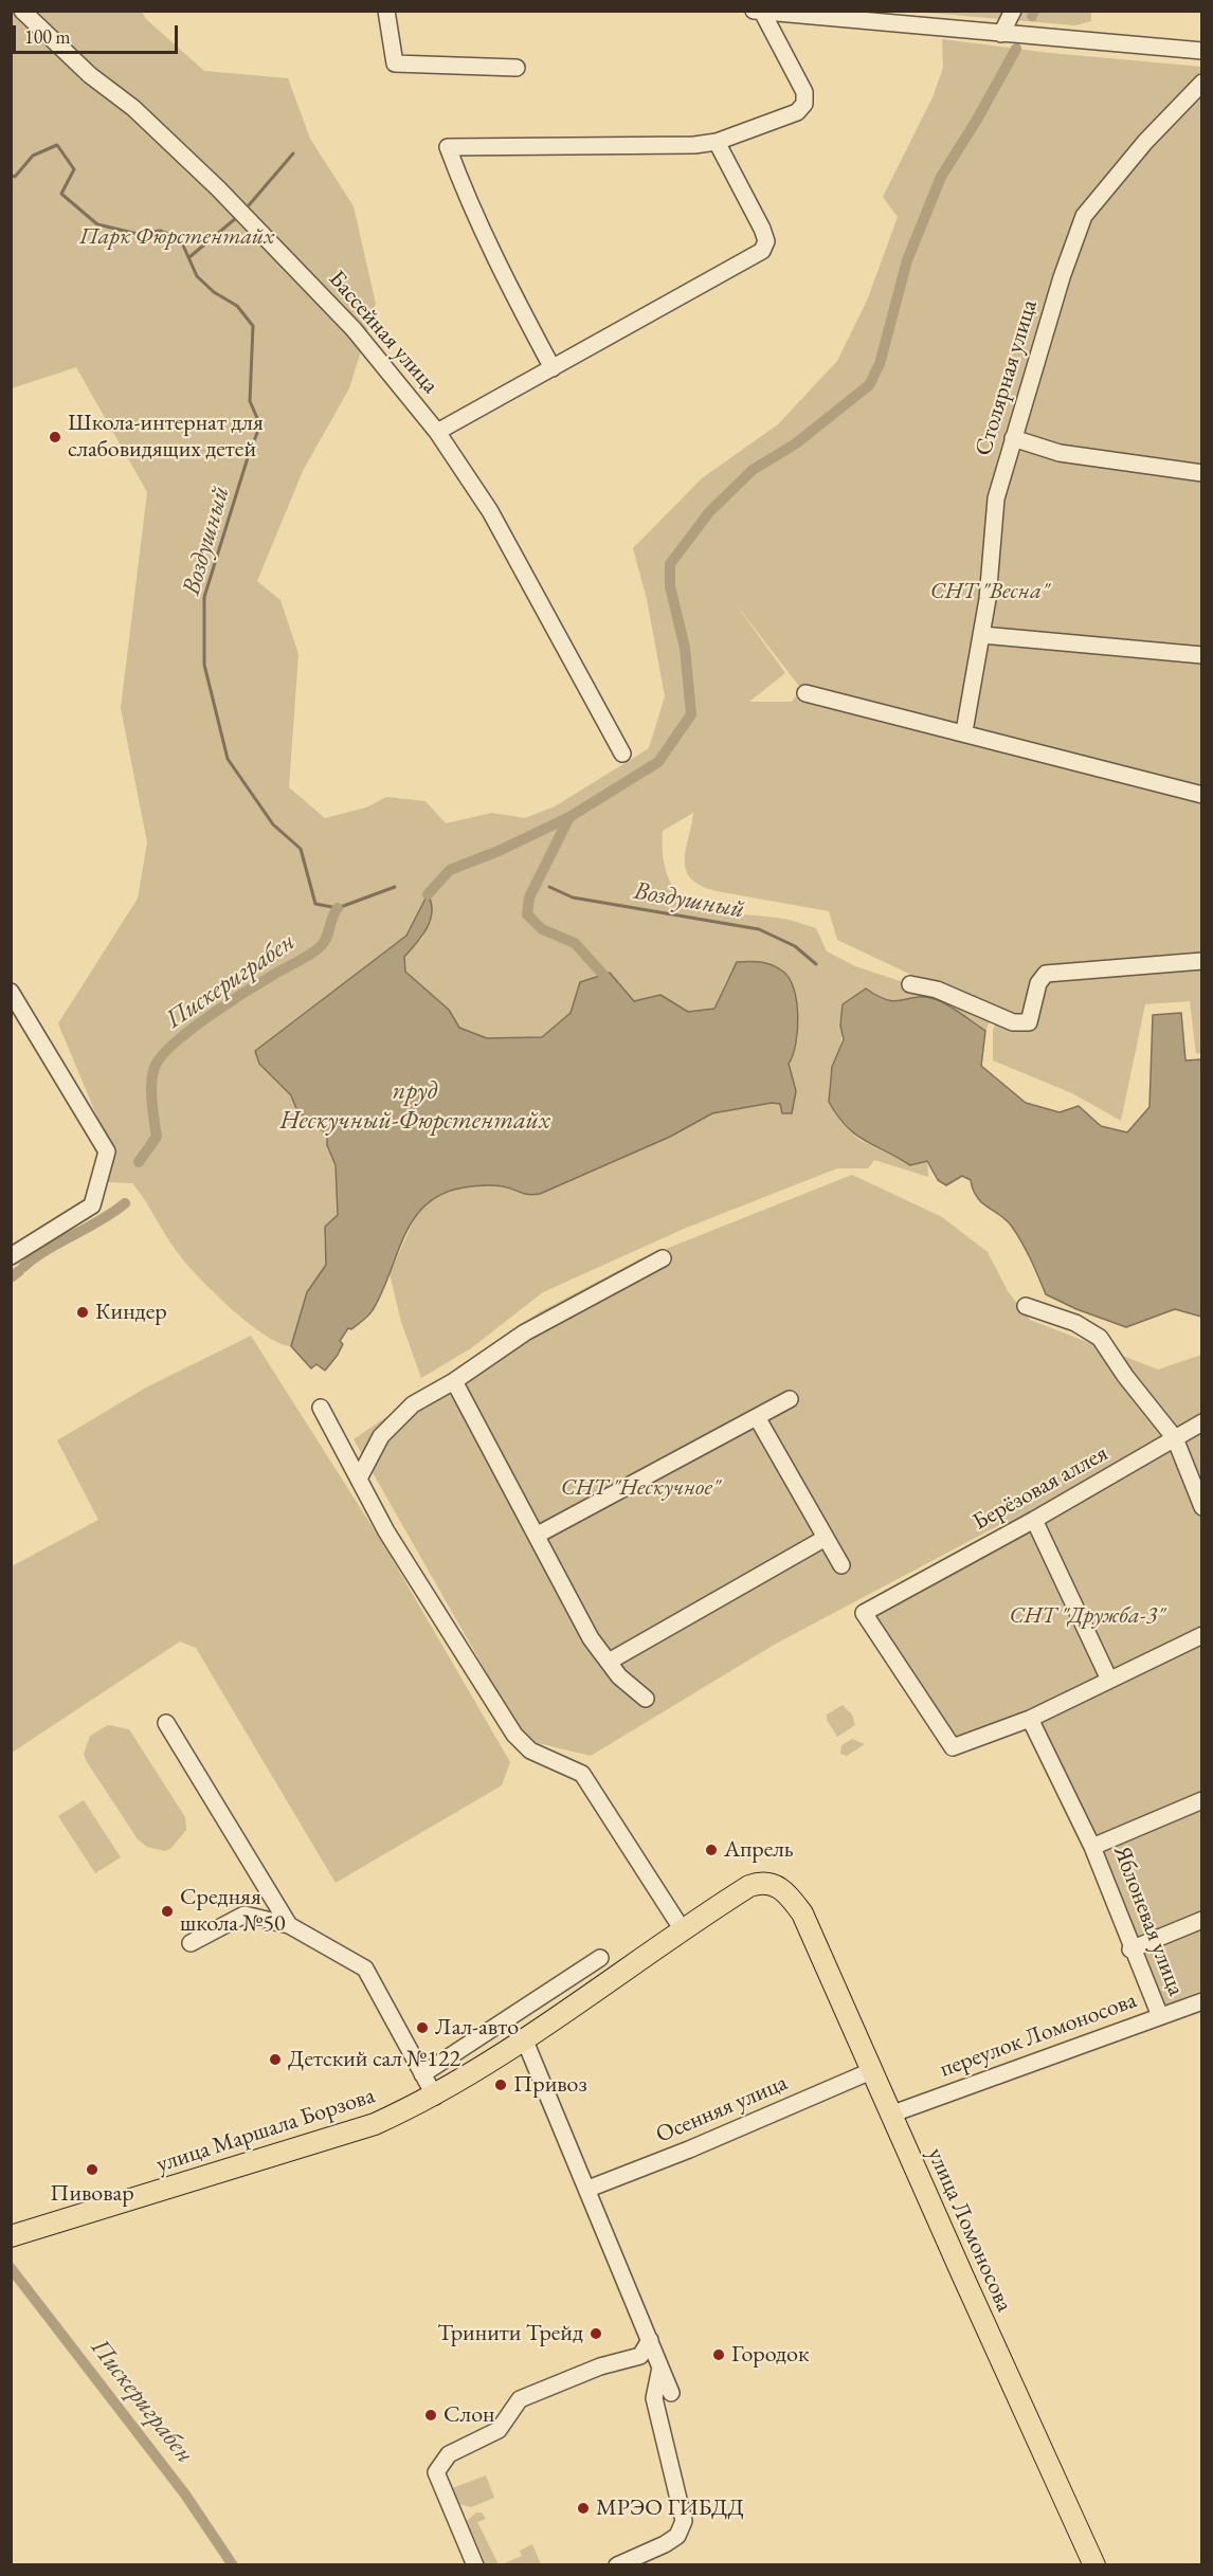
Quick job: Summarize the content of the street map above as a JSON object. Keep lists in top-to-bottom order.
{
  "streets": {
    "main road": ["улица Маршала Борзова", "улица Ломоносова"],
    "street": [
      "Бассейная улица",
      "Столярная улица",
      "Берёзовая аллея",
      "Яблоневая улица",
      "переулок Ломоносова",
      "Осенняя улица"
    ]
  },
  "crossings": [
    ["Яблоневая улица", "переулок Ломоносова"],
    ["переулок Ломоносова", "улица Ломоносова"],
    ["Осенняя улица", "улица Ломоносова"],
    ["улица Маршала Борзова", "улица Ломоносова"]
  ],
  "water": ["Воздушный", "Пискериграбен", "пруд Нескучный-Фюрстентайх"],
  "parks": [
    "Парк Фюрстентайх",
    "СНТ \"Весна\"",
    "СНТ \"Нескучное\"",
    "СНТ \"Дружба-3\""
  ],
  "places": [
    "Школа-интернат для слабовидящих детей",
    "Киндер",
    "Апрель",
    "Средняя школа №50",
    "Лал-авто",
    "Детский сал №122",
    "Привоз",
    "Пивовар",
    "Тринити Трейд",
    "Городок",
    "Слон",
    "МРЭО ГИБДД"
  ],
  "scale_bar": "100 m"
}
